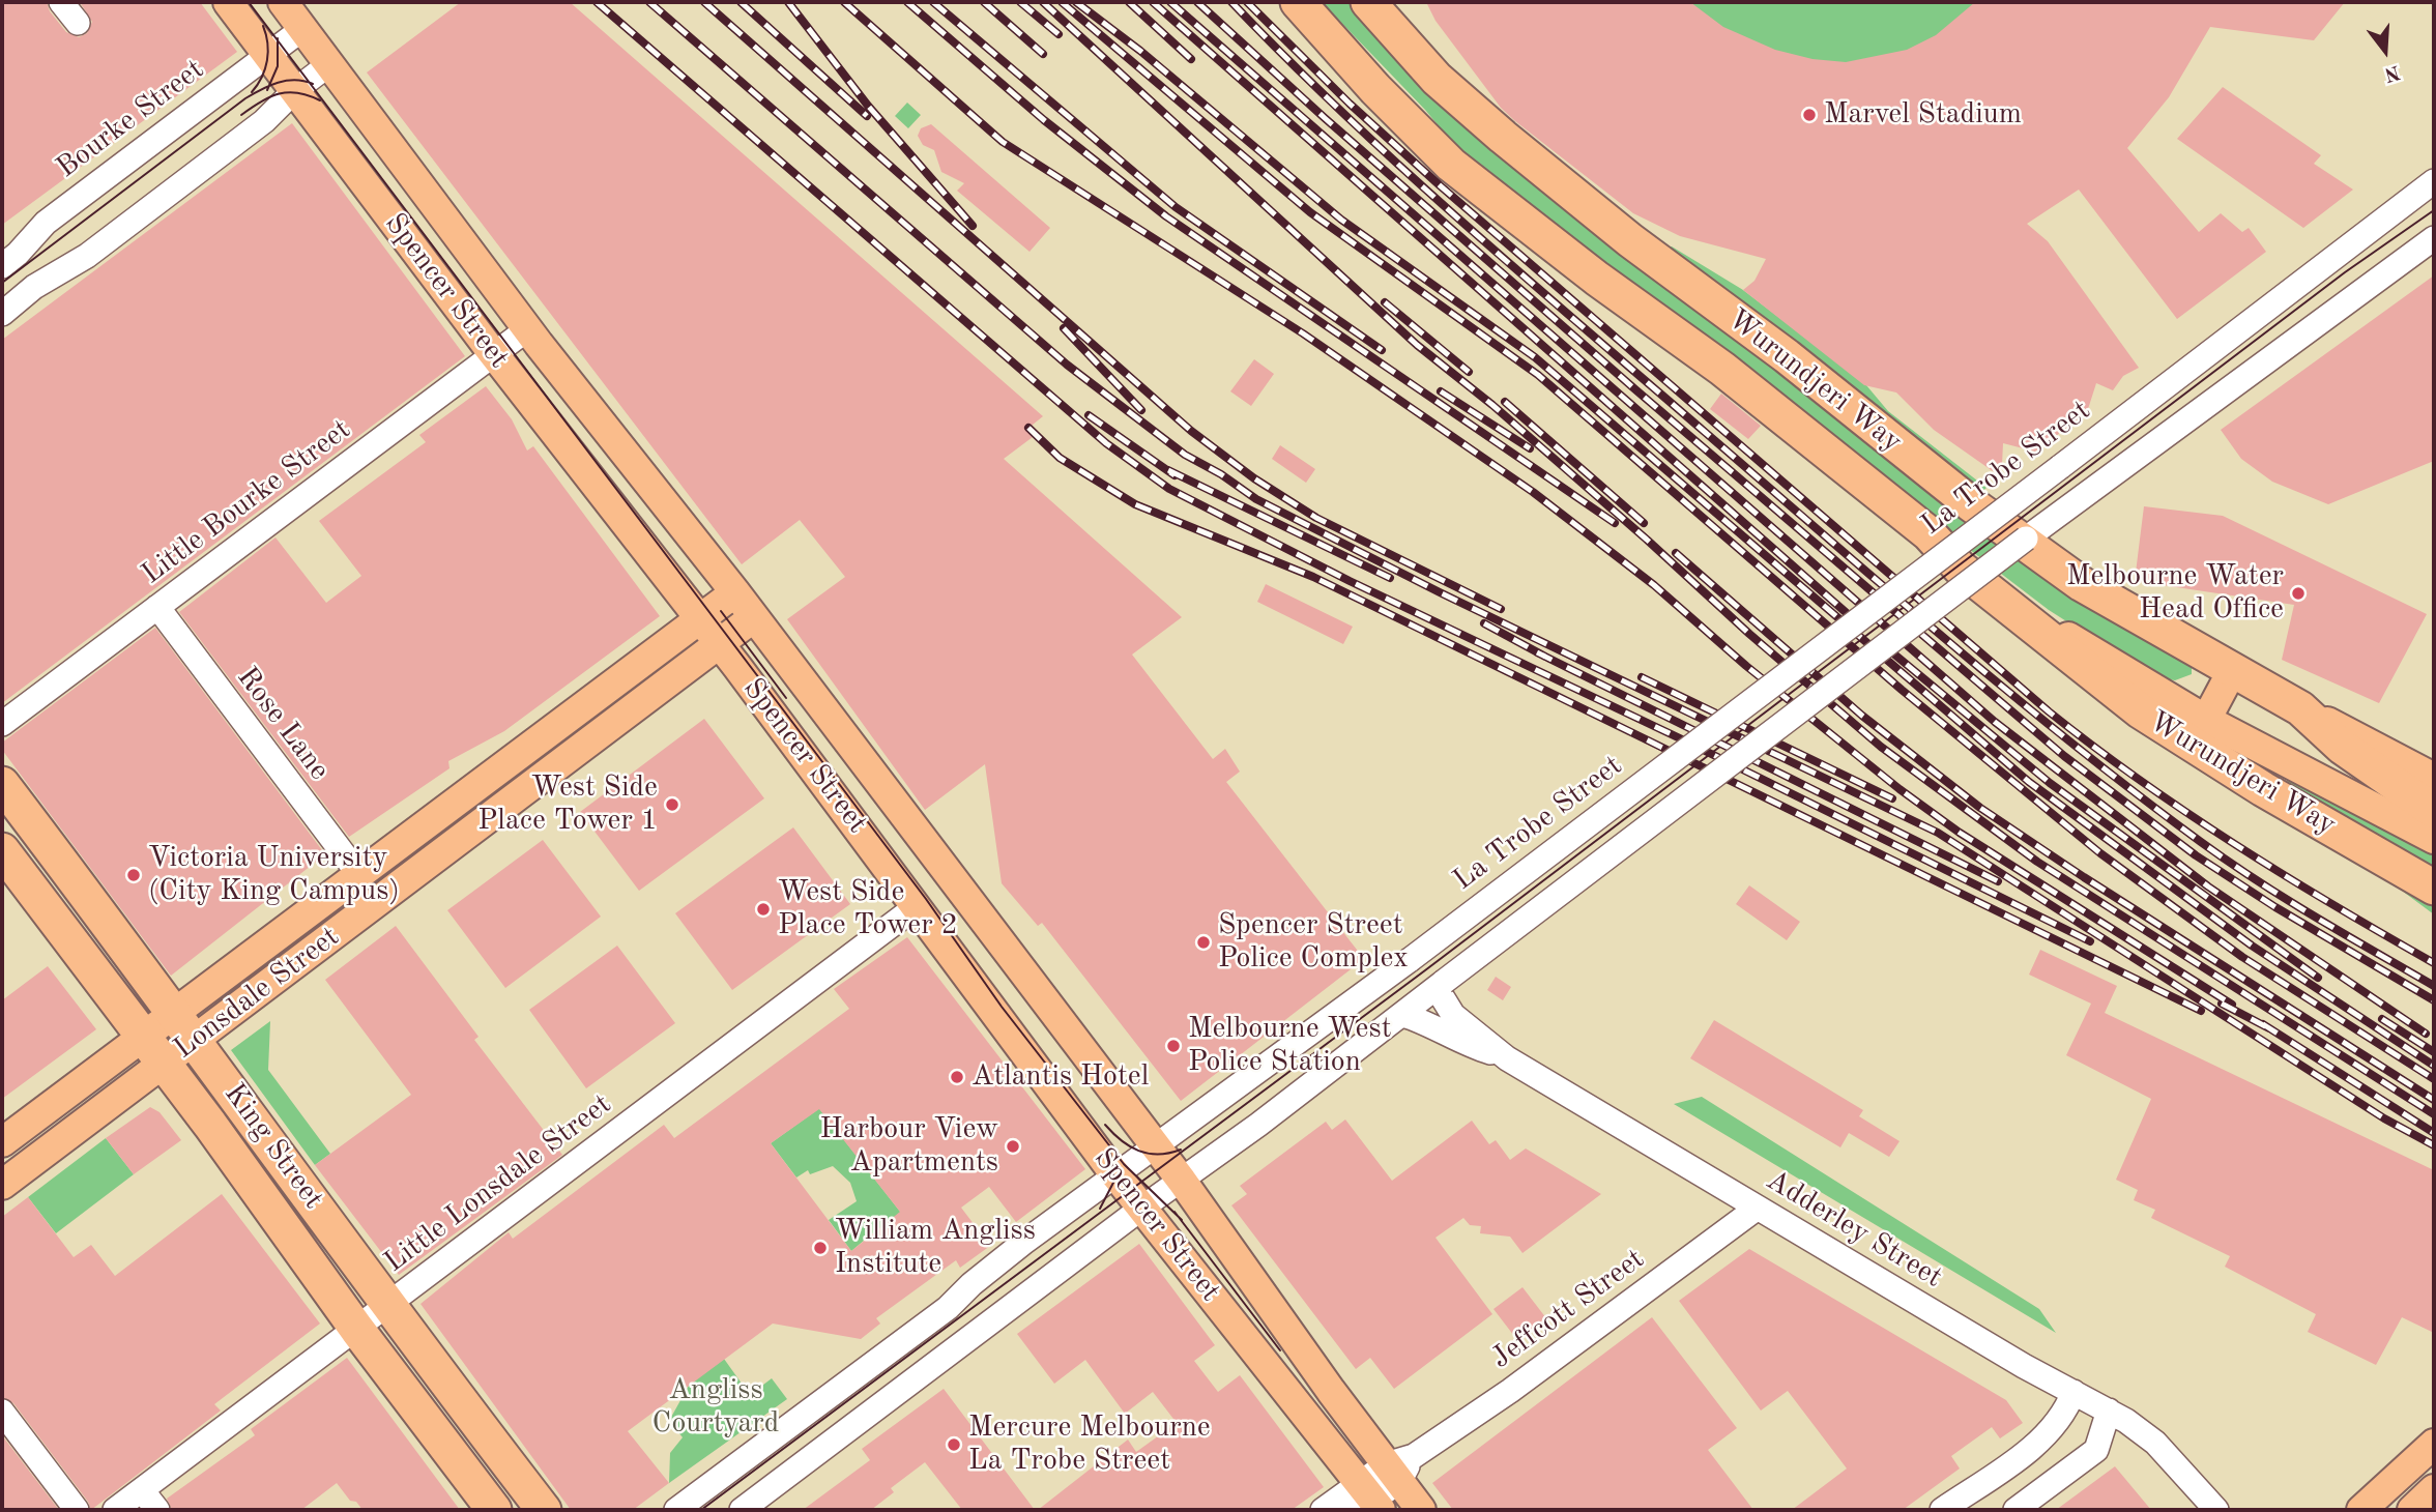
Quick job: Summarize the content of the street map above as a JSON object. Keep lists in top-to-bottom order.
{
  "streets": {
    "highway": ["Wurundjeri Way", "King Street"],
    "main road": ["Spencer Street", "Lonsdale Street"],
    "street": [
      "Bourke Street",
      "La Trobe Street",
      "Little Bourke Street",
      "Rose Lane",
      "Little Lonsdale Street",
      "Adderley Street",
      "Jeffcott Street"
    ]
  },
  "crossings": [
    ["Bourke Street", "Spencer Street"],
    ["Spencer Street", "La Trobe Street"],
    ["Spencer Street", "Little Bourke Street"],
    ["Spencer Street", "Lonsdale Street"],
    ["Spencer Street", "Little Lonsdale Street"],
    ["Spencer Street", "Jeffcott Street"],
    ["Little Bourke Street", "Rose Lane"],
    ["Rose Lane", "Lonsdale Street"],
    ["Lonsdale Street", "King Street"],
    ["King Street", "Little Lonsdale Street"],
    ["Adderley Street", "Jeffcott Street"]
  ],
  "parks": ["Angliss Courtyard"],
  "places": [
    "Marvel Stadium",
    "Melbourne Water Head Office",
    "West Side Place Tower 1",
    "Victoria University (City King Campus)",
    "West Side Place Tower 2",
    "Spencer Street Police Complex",
    "Melbourne West Police Station",
    "Atlantis Hotel",
    "Harbour View Apartments",
    "William Angliss Institute",
    "Mercure Melbourne La Trobe Street"
  ],
  "north": "bottom"
}
